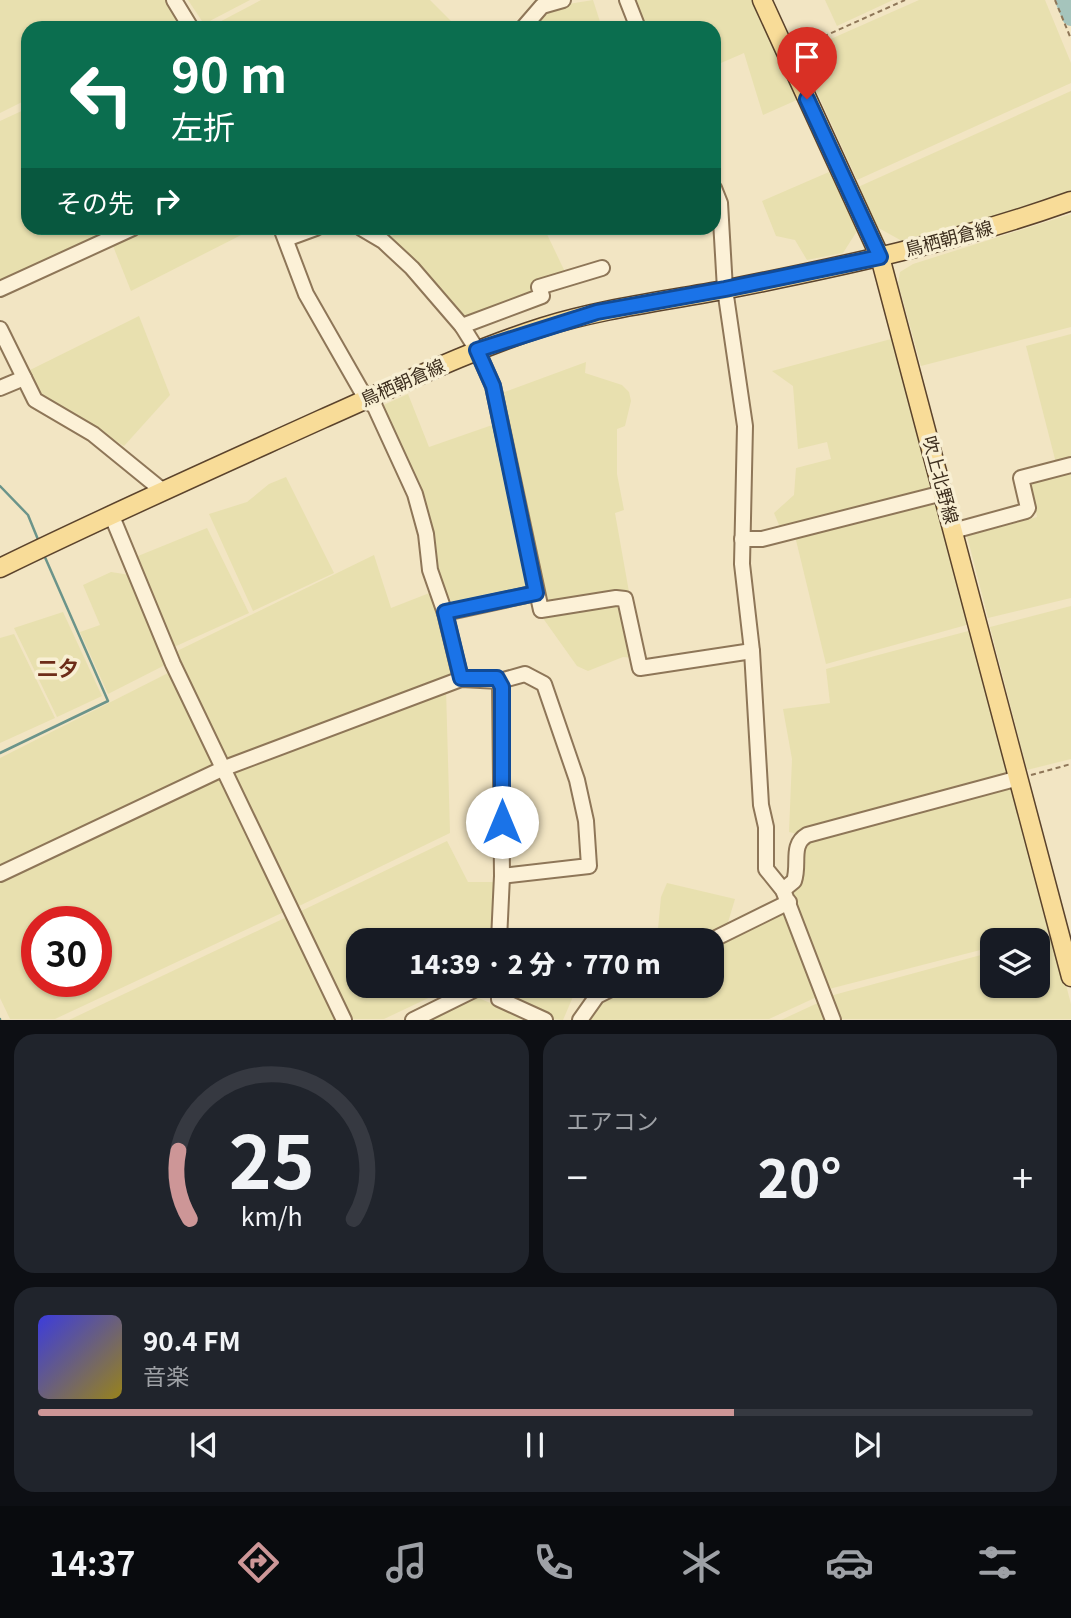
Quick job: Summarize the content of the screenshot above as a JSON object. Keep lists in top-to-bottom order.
{
  "streets": {
    "main road": ["鳥栖朝倉線", "吹上北野線"]
  },
  "crossings": [
    ["鳥栖朝倉線", "吹上北野線"]
  ],
  "districts": ["二夕"],
  "page": {
    "turn": ["90 m", "左折"],
    "then": "その先",
    "limit": "30",
    "trip": "14:39 · 2 分 · 770 m",
    "tile": "エアコン",
    "heat": ["−", "20°", "+"],
    "song": ["90.4 FM", "音楽"],
    "tabs": "14:37",
    "gauge": ["25", "km/h"]
  }
}
